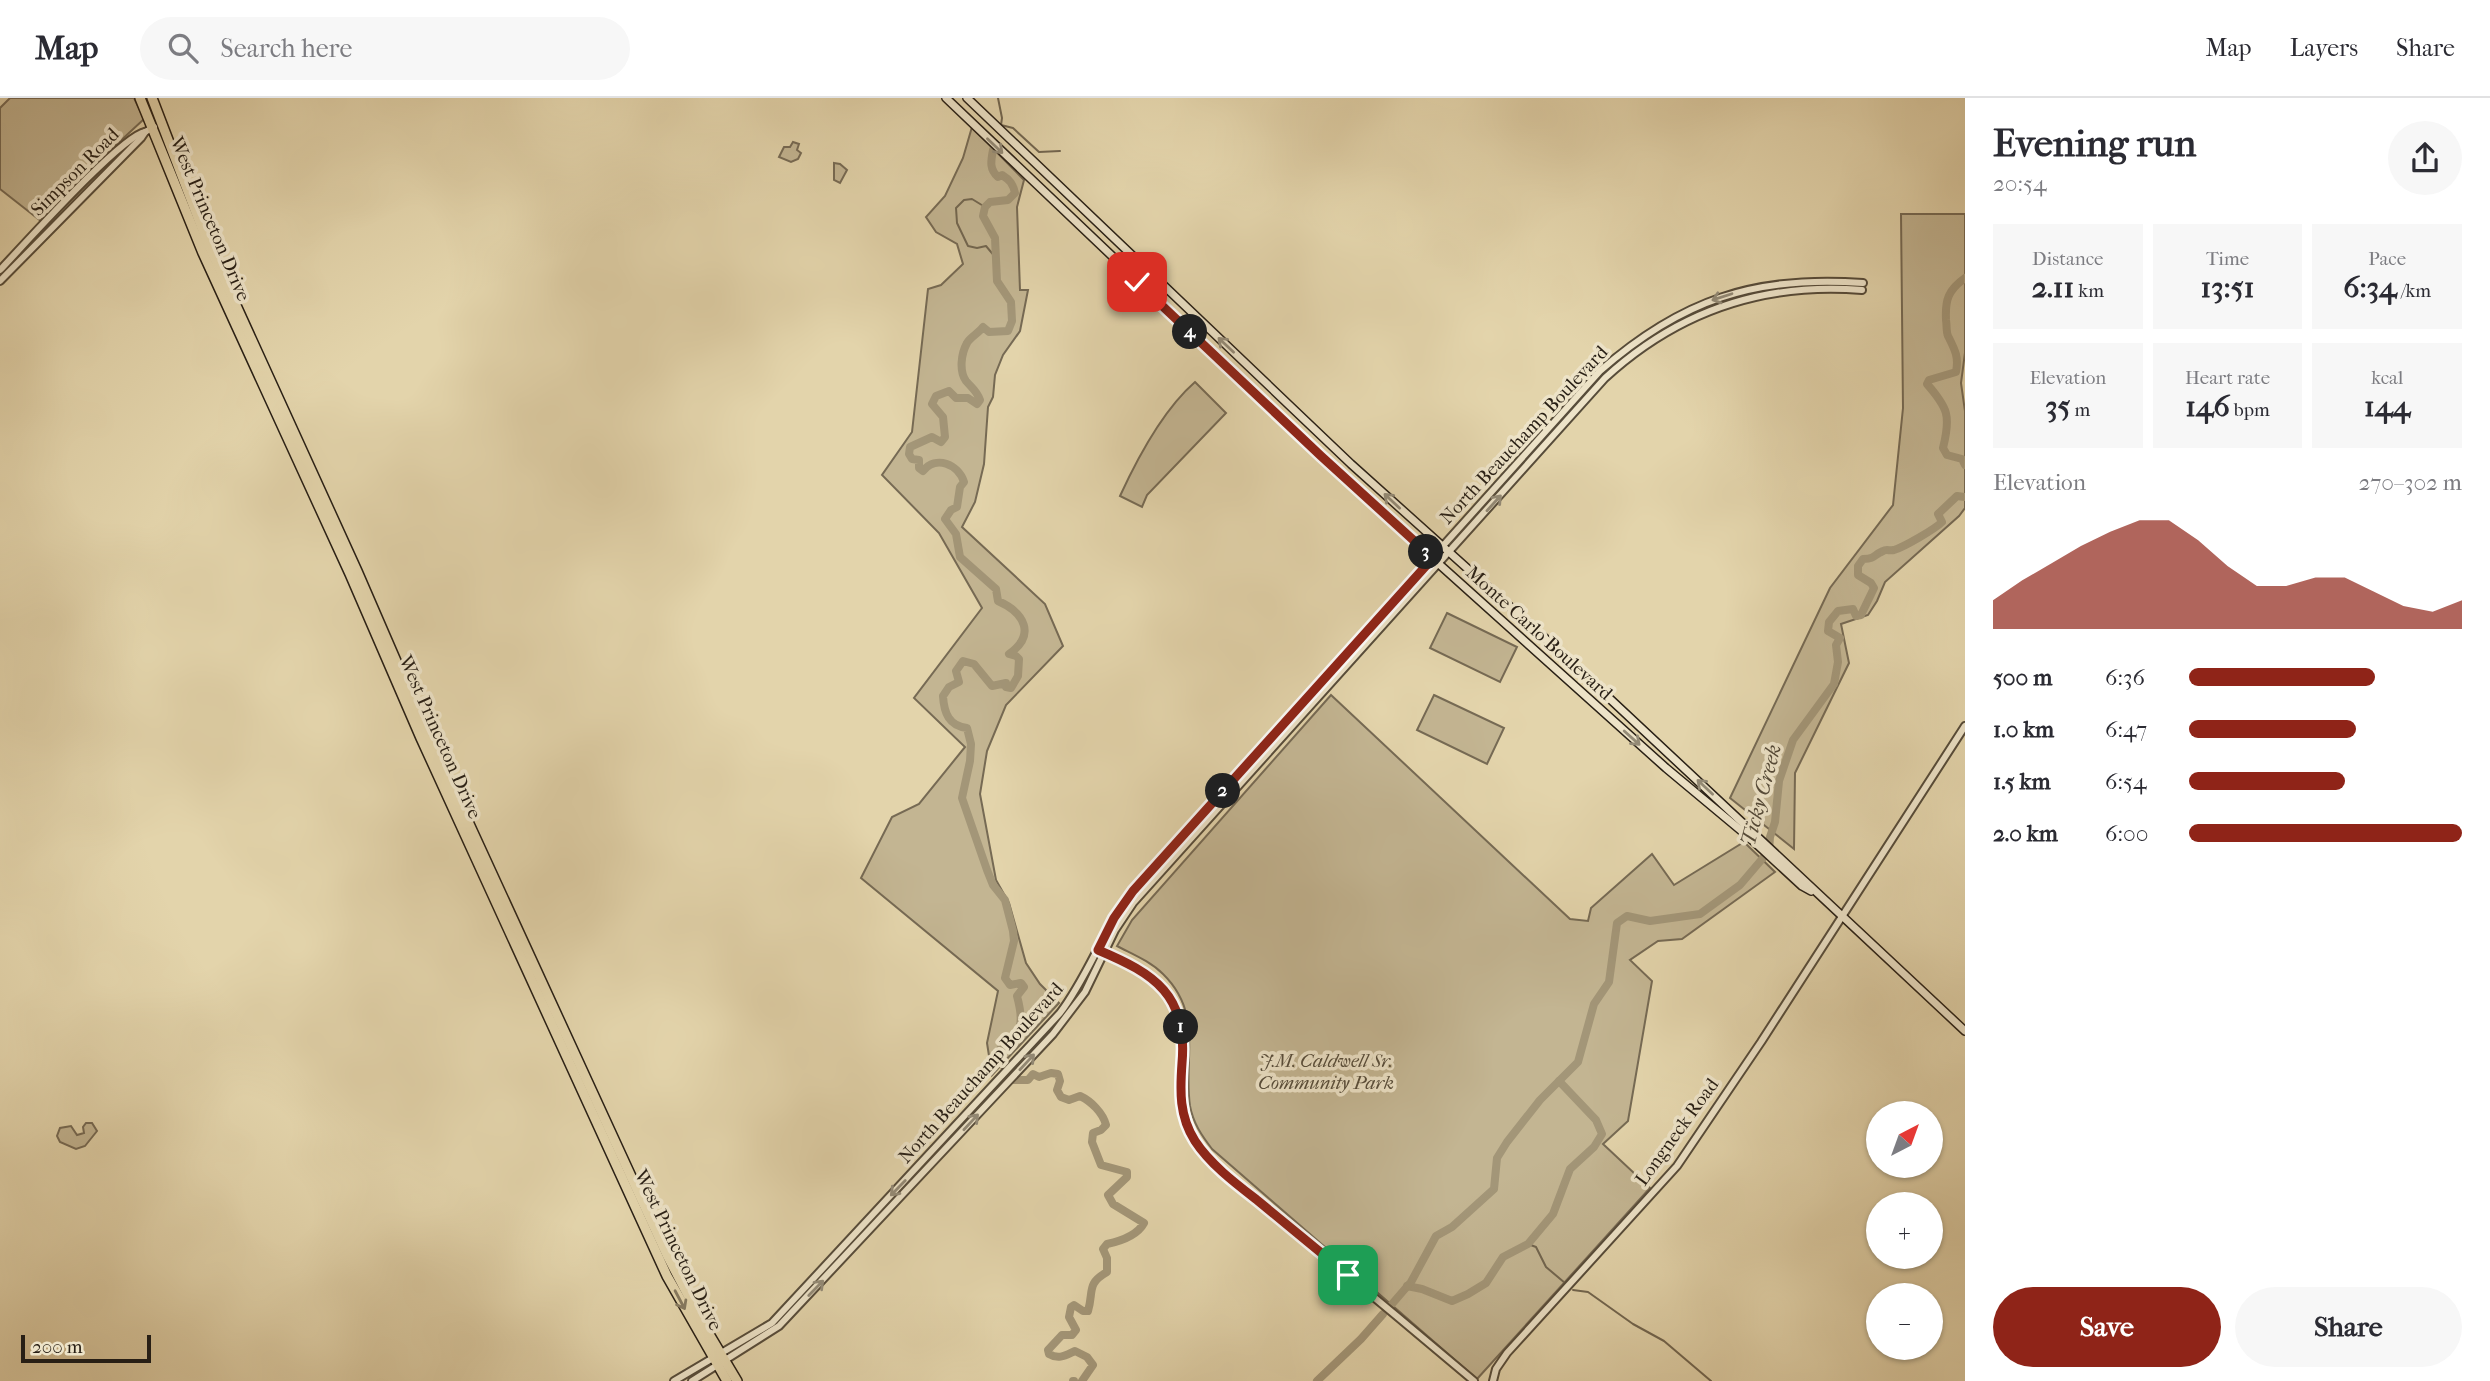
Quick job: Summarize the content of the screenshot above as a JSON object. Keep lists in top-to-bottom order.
{
  "streets": {
    "highway": ["West Princeton Drive"],
    "main road": ["Monte Carlo Boulevard"],
    "street": ["Simpson Road", "North Beauchamp Boulevard", "Longneck Road"]
  },
  "crossings": [
    ["West Princeton Drive", "North Beauchamp Boulevard"],
    ["North Beauchamp Boulevard", "Monte Carlo Boulevard"],
    ["Monte Carlo Boulevard", "Longneck Road"]
  ],
  "water": ["Ticky Creek"],
  "parks": ["J.M. Caldwell Sr. Community Park"],
  "scale_bar": "200 m",
  "north": "top right",
  "page": {
    "header": "Map",
    "search": "Search here",
    "nav": ["Map", "Layers", "Share"],
    "heading": ["Evening run", "20:54"],
    "stats": [
      ["Distance", "2.11 km"],
      ["Time", "13:51"],
      ["Pace", "6:34 /km"],
      ["Elevation", "35 m"],
      ["Heart rate", "146 bpm"],
      ["kcal", "144"]
    ],
    "pins": [
      "4",
      "3",
      "2",
      "1"
    ],
    "chart": ["Elevation", "270–302 m"],
    "list": [
      {
        "name": "500 m",
        "note": "6:36"
      },
      {
        "name": "1.0 km",
        "note": "6:47"
      },
      {
        "name": "1.5 km",
        "note": "6:54"
      },
      {
        "name": "2.0 km",
        "note": "6:00"
      }
    ],
    "map_buttons": ["+", "−"],
    "buttons": ["Save", "Share"],
    "scale": "200 m"
  }
}
